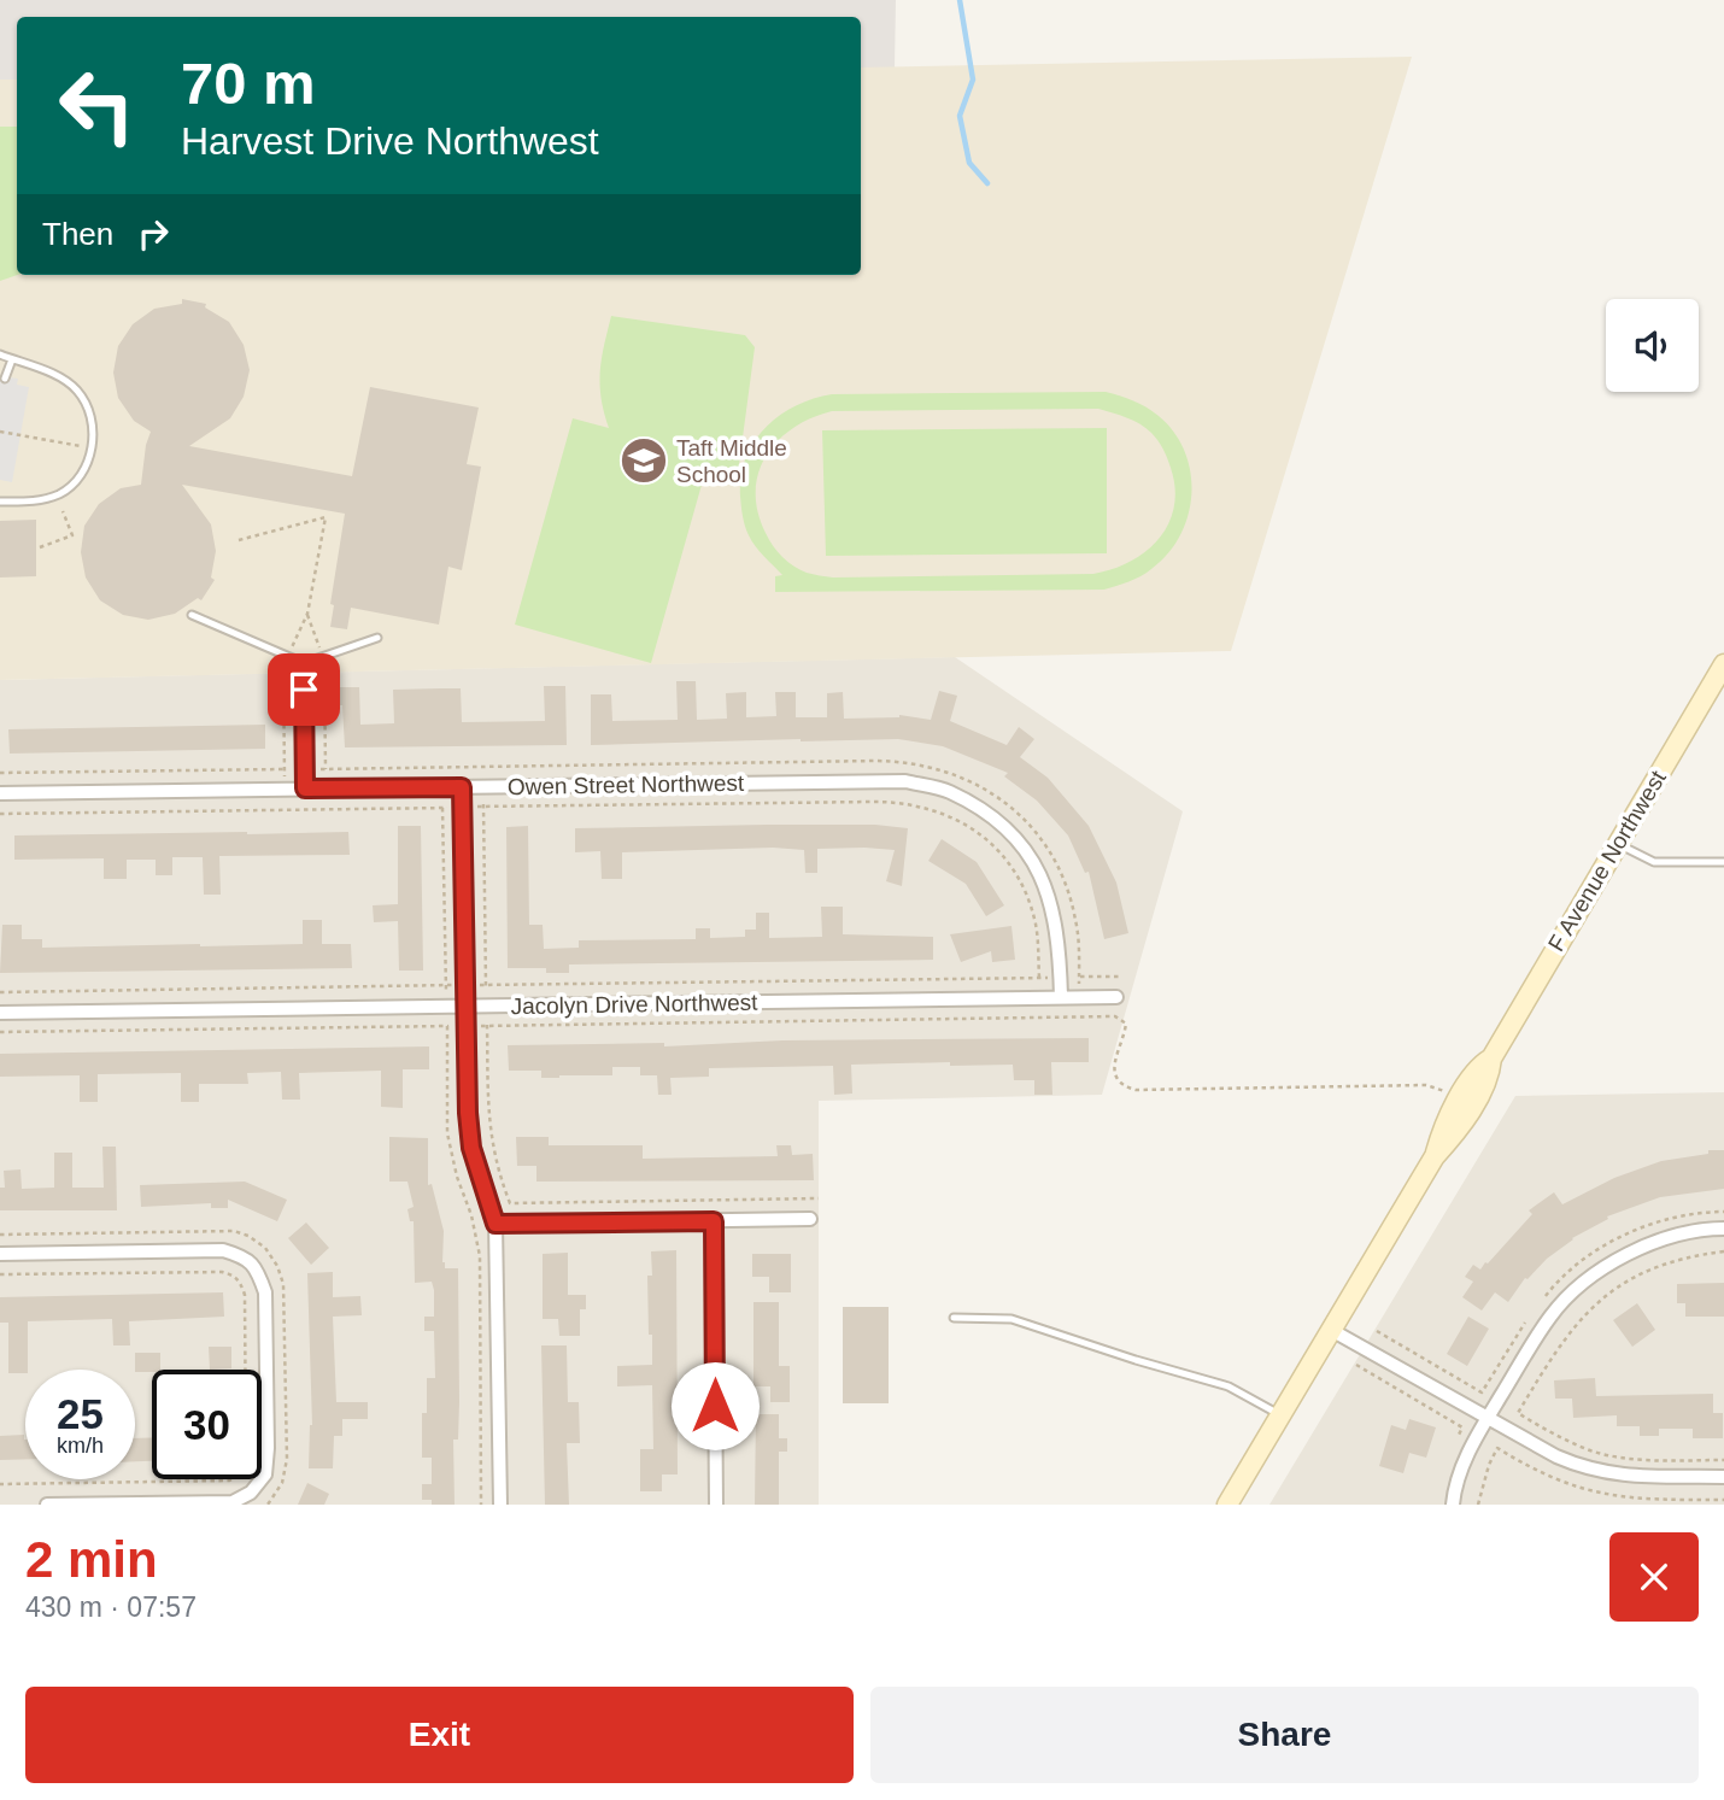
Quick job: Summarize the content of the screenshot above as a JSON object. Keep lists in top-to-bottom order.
{
  "streets": {
    "main road": ["F Avenue Northwest"],
    "street": ["Owen Street Northwest", "Jacolyn Drive Northwest"]
  },
  "crossings": [
    ["Owen Street Northwest", "Jacolyn Drive Northwest"]
  ],
  "places": {
    "school or university": ["Taft Middle School"]
  },
  "page": {
    "turn": ["70 m", "Harvest Drive Northwest"],
    "then": "Then",
    "speed": "25 km/h",
    "limit": "30",
    "heading": ["2 min", "430 m · 07:57"],
    "buttons": ["Exit", "Share"]
  }
}
